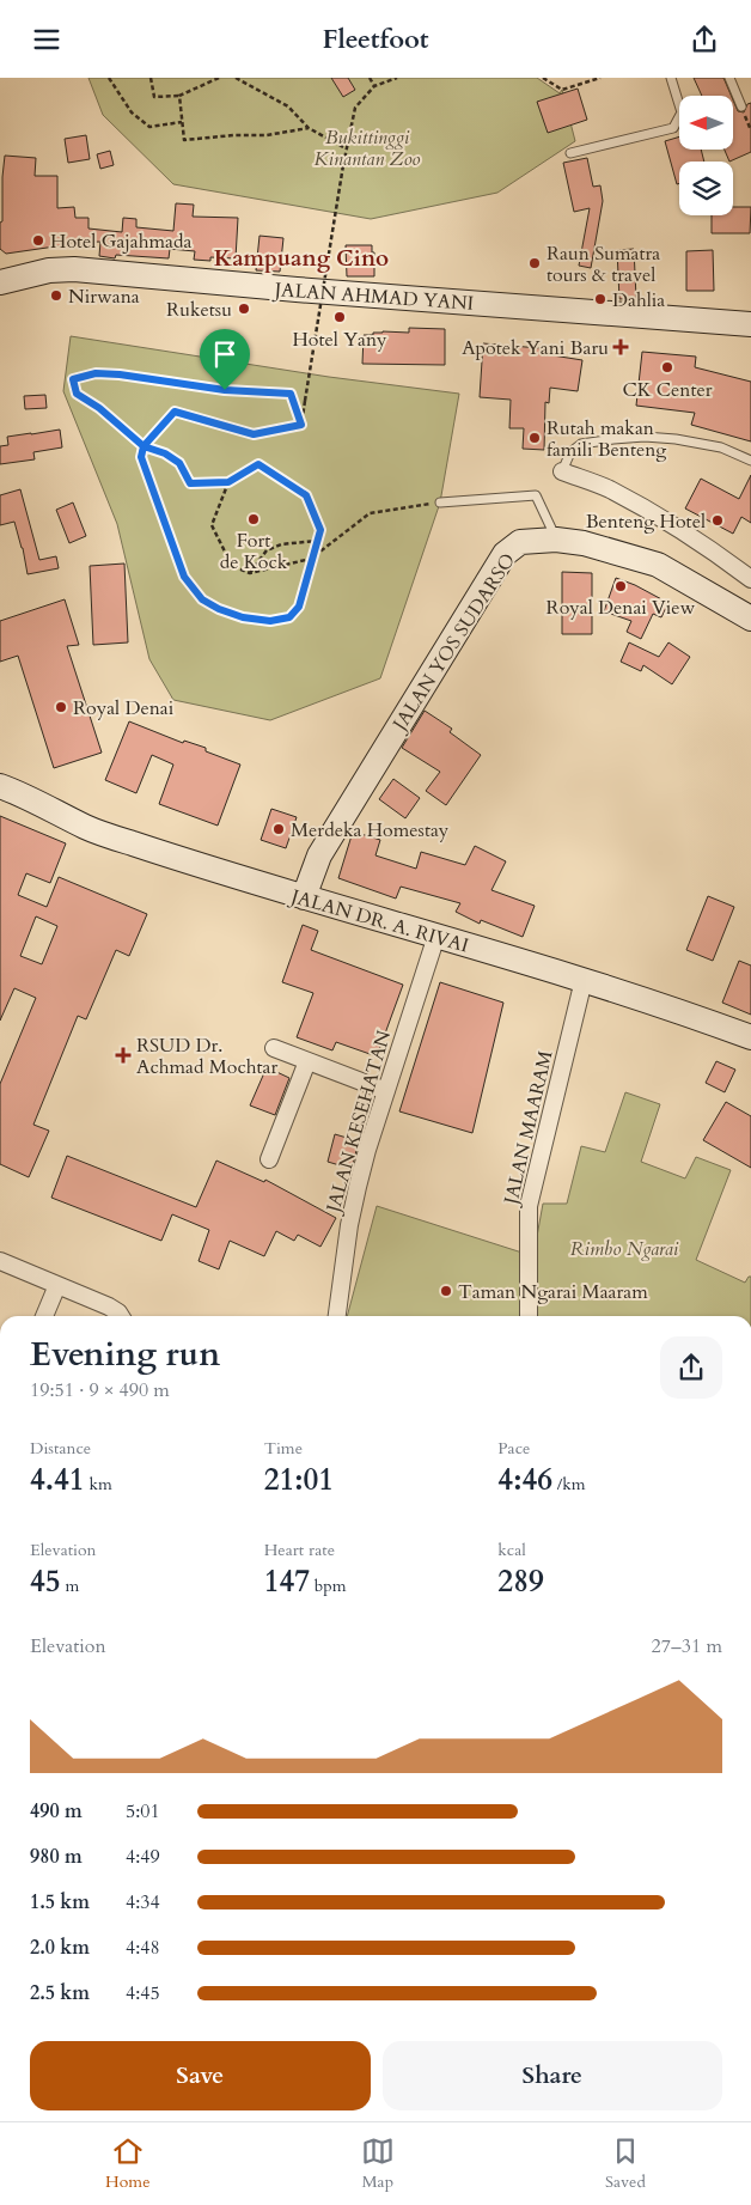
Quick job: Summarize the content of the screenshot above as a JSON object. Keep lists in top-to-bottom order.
{
  "streets": {
    "main road": ["JALAN AHMAD YANI", "JALAN YOS SUDARSO", "JALAN DR. A. RIVAI"],
    "street": ["JALAN KESEHATAN", "JALAN MAARAM"]
  },
  "crossings": [
    ["JALAN YOS SUDARSO", "JALAN DR. A. RIVAI"],
    ["JALAN DR. A. RIVAI", "JALAN KESEHATAN"],
    ["JALAN DR. A. RIVAI", "JALAN MAARAM"]
  ],
  "districts": ["Kampuang Cino"],
  "parks": ["Bukittinggi Kinantan Zoo", "Rimbo Ngarai"],
  "places": {
    "other": [
      "Hotel Gajahmada",
      "Raun Sumatra tours & travel",
      "Nirwana",
      "Dahlia",
      "Ruketsu",
      "Hotel Yany",
      "CK Center",
      "Rutah makan famili Benteng",
      "Fort de Kock",
      "Benteng Hotel",
      "Royal Denai View",
      "Royal Denai",
      "Merdeka Homestay",
      "Taman Ngarai Maaram"
    ],
    "health": ["Apotek Yani Baru", "RSUD Dr. Achmad Mochtar"]
  },
  "north": "left",
  "page": {
    "header": "Fleetfoot",
    "heading": ["Evening run", "19:51 · 9 × 490 m"],
    "stats": [
      ["Distance", "4.41 km"],
      ["Time", "21:01"],
      ["Pace", "4:46 /km"],
      ["Elevation", "45 m"],
      ["Heart rate", "147 bpm"],
      ["kcal", "289"]
    ],
    "chart": ["Elevation", "27–31 m"],
    "list": [
      {
        "name": "490 m",
        "note": "5:01"
      },
      {
        "name": "980 m",
        "note": "4:49"
      },
      {
        "name": "1.5 km",
        "note": "4:34"
      },
      {
        "name": "2.0 km",
        "note": "4:48"
      },
      {
        "name": "2.5 km",
        "note": "4:45"
      }
    ],
    "buttons": ["Save", "Share"],
    "tabs": ["Home", "Map", "Saved"]
  }
}
